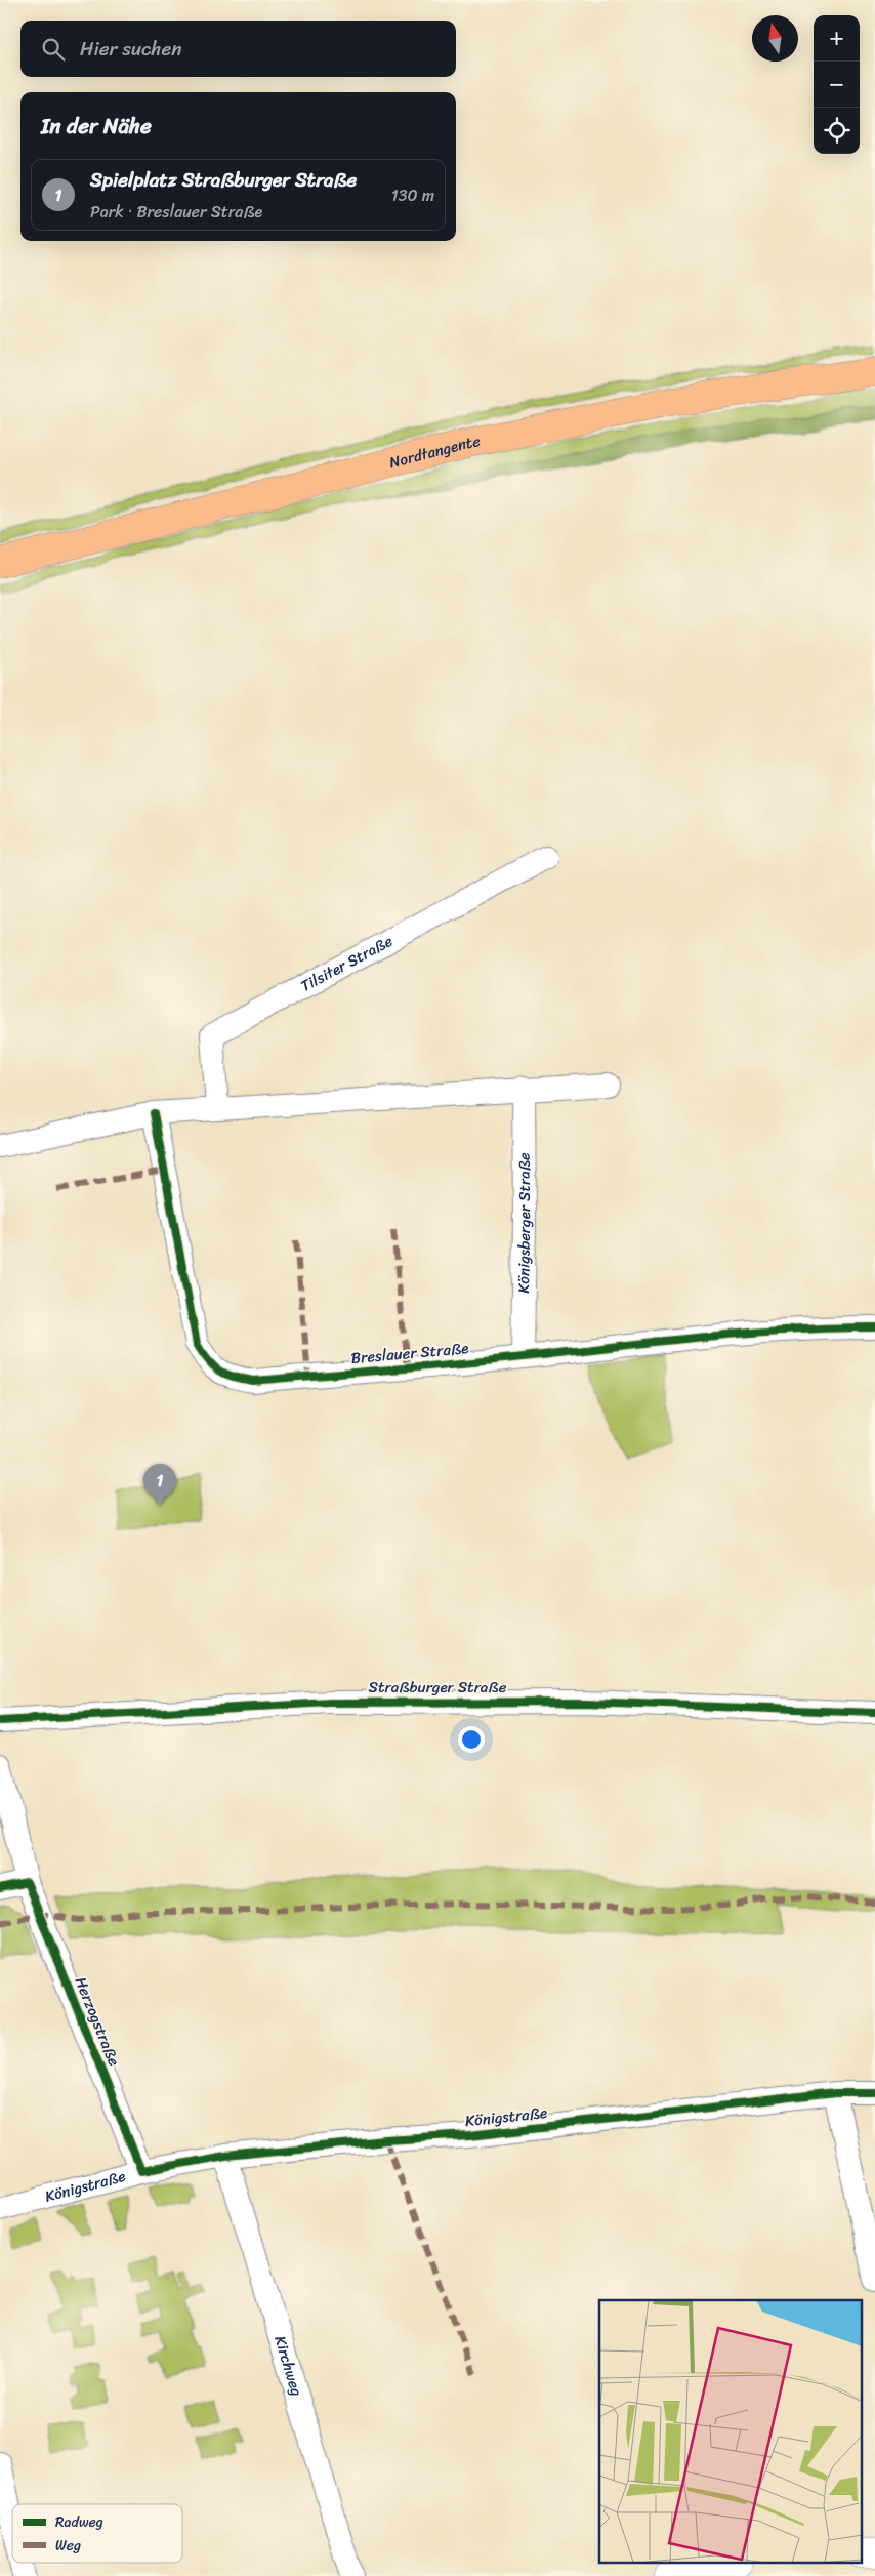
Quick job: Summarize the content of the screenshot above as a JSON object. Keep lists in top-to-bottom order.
{
  "streets": {
    "main road": ["Nordtangente"],
    "street": [
      "Tilsiter Straße",
      "Königsberger Straße",
      "Breslauer Straße",
      "Straßburger Straße",
      "Herzogstraße",
      "Königstraße",
      "Kirchweg"
    ]
  },
  "crossings": [
    ["Königsberger Straße", "Breslauer Straße"],
    ["Herzogstraße", "Königstraße"],
    ["Königstraße", "Kirchweg"]
  ],
  "legend": ["Radweg", "Weg"],
  "north": "top",
  "page": {
    "map_buttons": ["+", "−"],
    "search": "Hier suchen",
    "heading": "In der Nähe",
    "list": [
      {
        "mark": "1",
        "name": "Spielplatz Straßburger Straße",
        "note": "Park · Breslauer Straße",
        "value": "130 m"
      }
    ],
    "pins": "1"
  }
}
